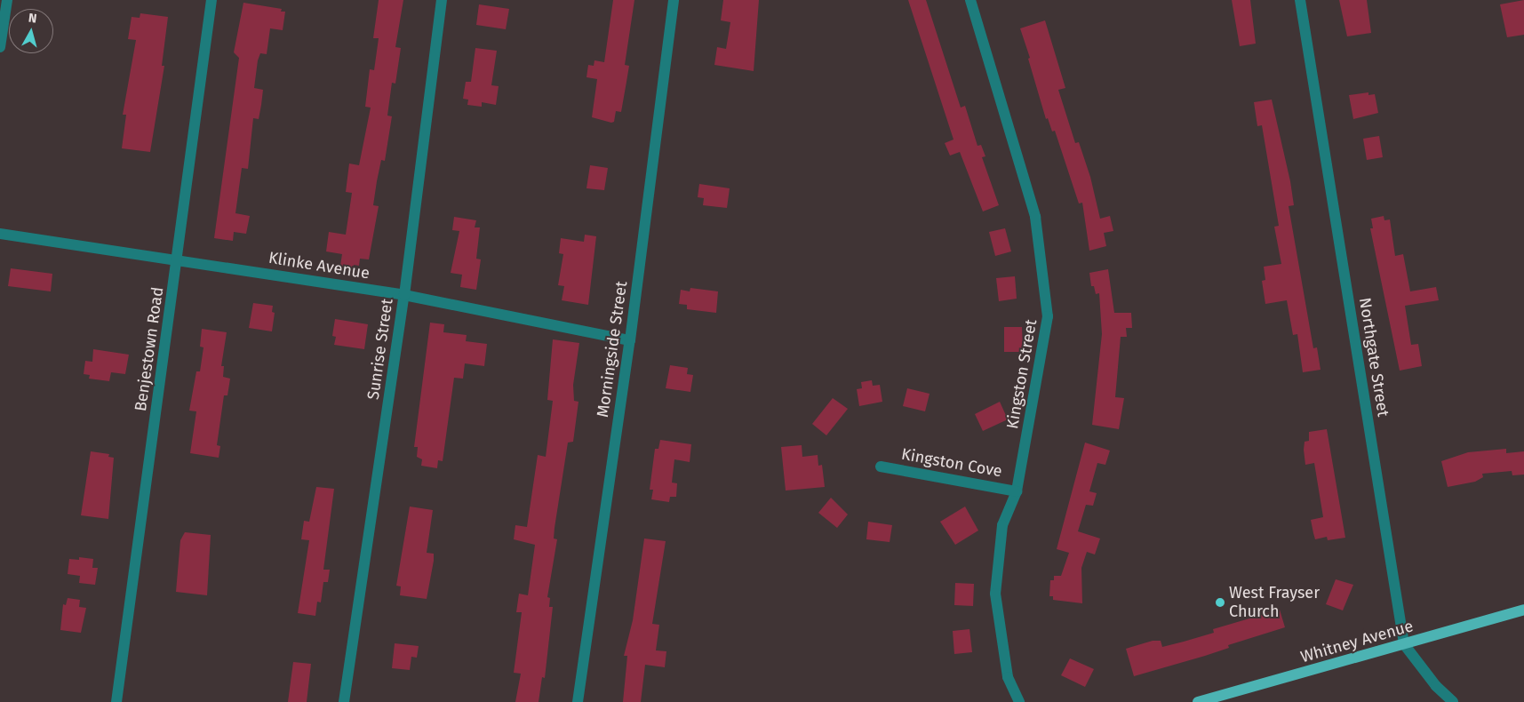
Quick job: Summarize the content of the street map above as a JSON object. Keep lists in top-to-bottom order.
{
  "streets": {
    "main road": ["Whitney Avenue"],
    "street": [
      "Klinke Avenue",
      "Benjestown Road",
      "Sunrise Street",
      "Morningside Street",
      "Northgate Street",
      "Kingston Street",
      "Kingston Cove"
    ]
  },
  "crossings": [
    ["Klinke Avenue", "Benjestown Road"],
    ["Klinke Avenue", "Sunrise Street"],
    ["Klinke Avenue", "Morningside Street"],
    ["Northgate Street", "Whitney Avenue"],
    ["Kingston Street", "Kingston Cove"]
  ],
  "places": ["West Frayser Church"],
  "north": "top"
}
